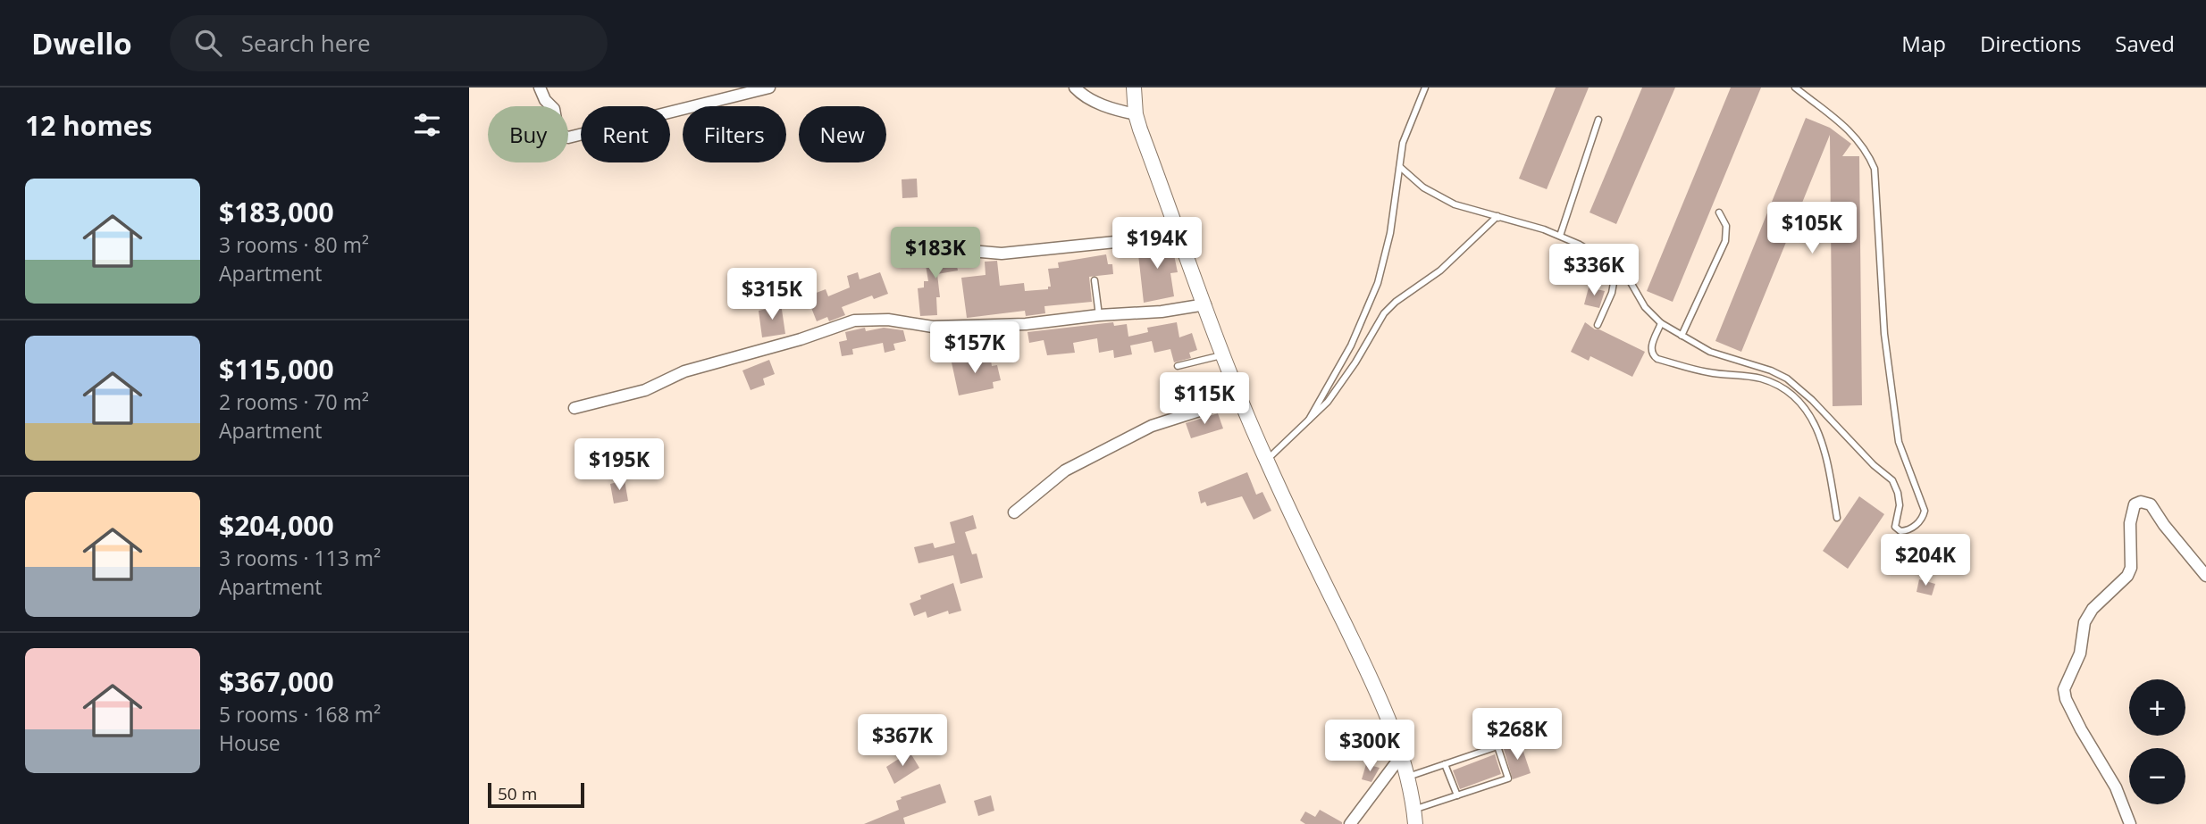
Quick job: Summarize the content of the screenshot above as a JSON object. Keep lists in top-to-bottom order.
{
  "scale_bar": "50 m",
  "page": {
    "header": "Dwello",
    "search": "Search here",
    "nav": ["Map", "Directions", "Saved"],
    "heading": "12 homes",
    "chip": [
      "Buy",
      "Rent",
      "Filters",
      "New"
    ],
    "list": [
      {
        "name": "$183,000",
        "note": "3 rooms · 80 m² · Apartment"
      },
      {
        "name": "$115,000",
        "note": "2 rooms · 70 m² · Apartment"
      },
      {
        "name": "$204,000",
        "note": "3 rooms · 113 m² · Apartment"
      },
      {
        "name": "$367,000",
        "note": "5 rooms · 168 m² · House"
      }
    ],
    "price": [
      "$105K",
      "$194K",
      "$183K",
      "$336K",
      "$315K",
      "$157K",
      "$115K",
      "$195K",
      "$204K",
      "$268K",
      "$367K",
      "$300K"
    ],
    "map_buttons": ["+", "−"],
    "scale": "50 m"
  }
}
